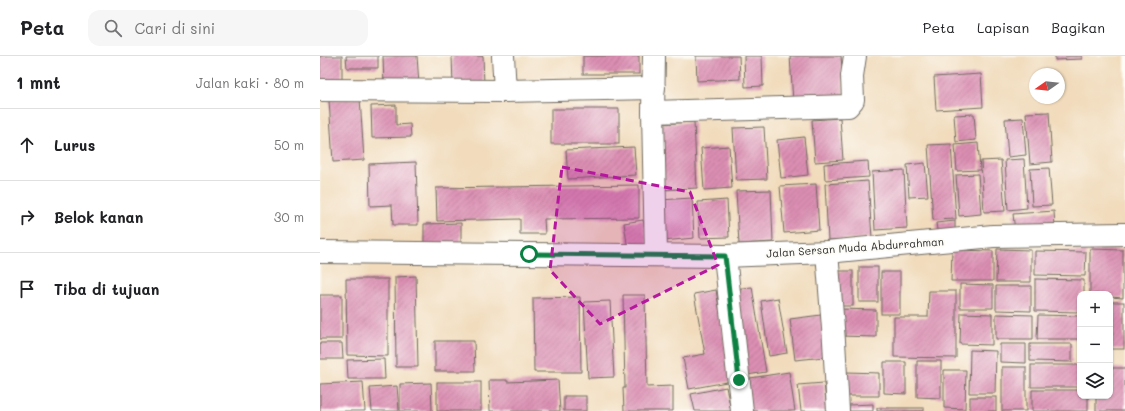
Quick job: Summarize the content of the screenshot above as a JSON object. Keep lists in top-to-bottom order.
{
  "streets": {
    "street": ["Jalan Sersan Muda Abdurrahman"]
  },
  "north": "left",
  "page": {
    "header": "Peta",
    "search": "Cari di sini",
    "nav": ["Peta", "Lapisan", "Bagikan"],
    "heading": ["1 mnt", "Jalan kaki · 80 m"],
    "list": [
      ["Lurus", "50 m"],
      ["Belok kanan", "30 m"],
      "Tiba di tujuan"
    ],
    "map_buttons": ["+", "−"]
  }
}
